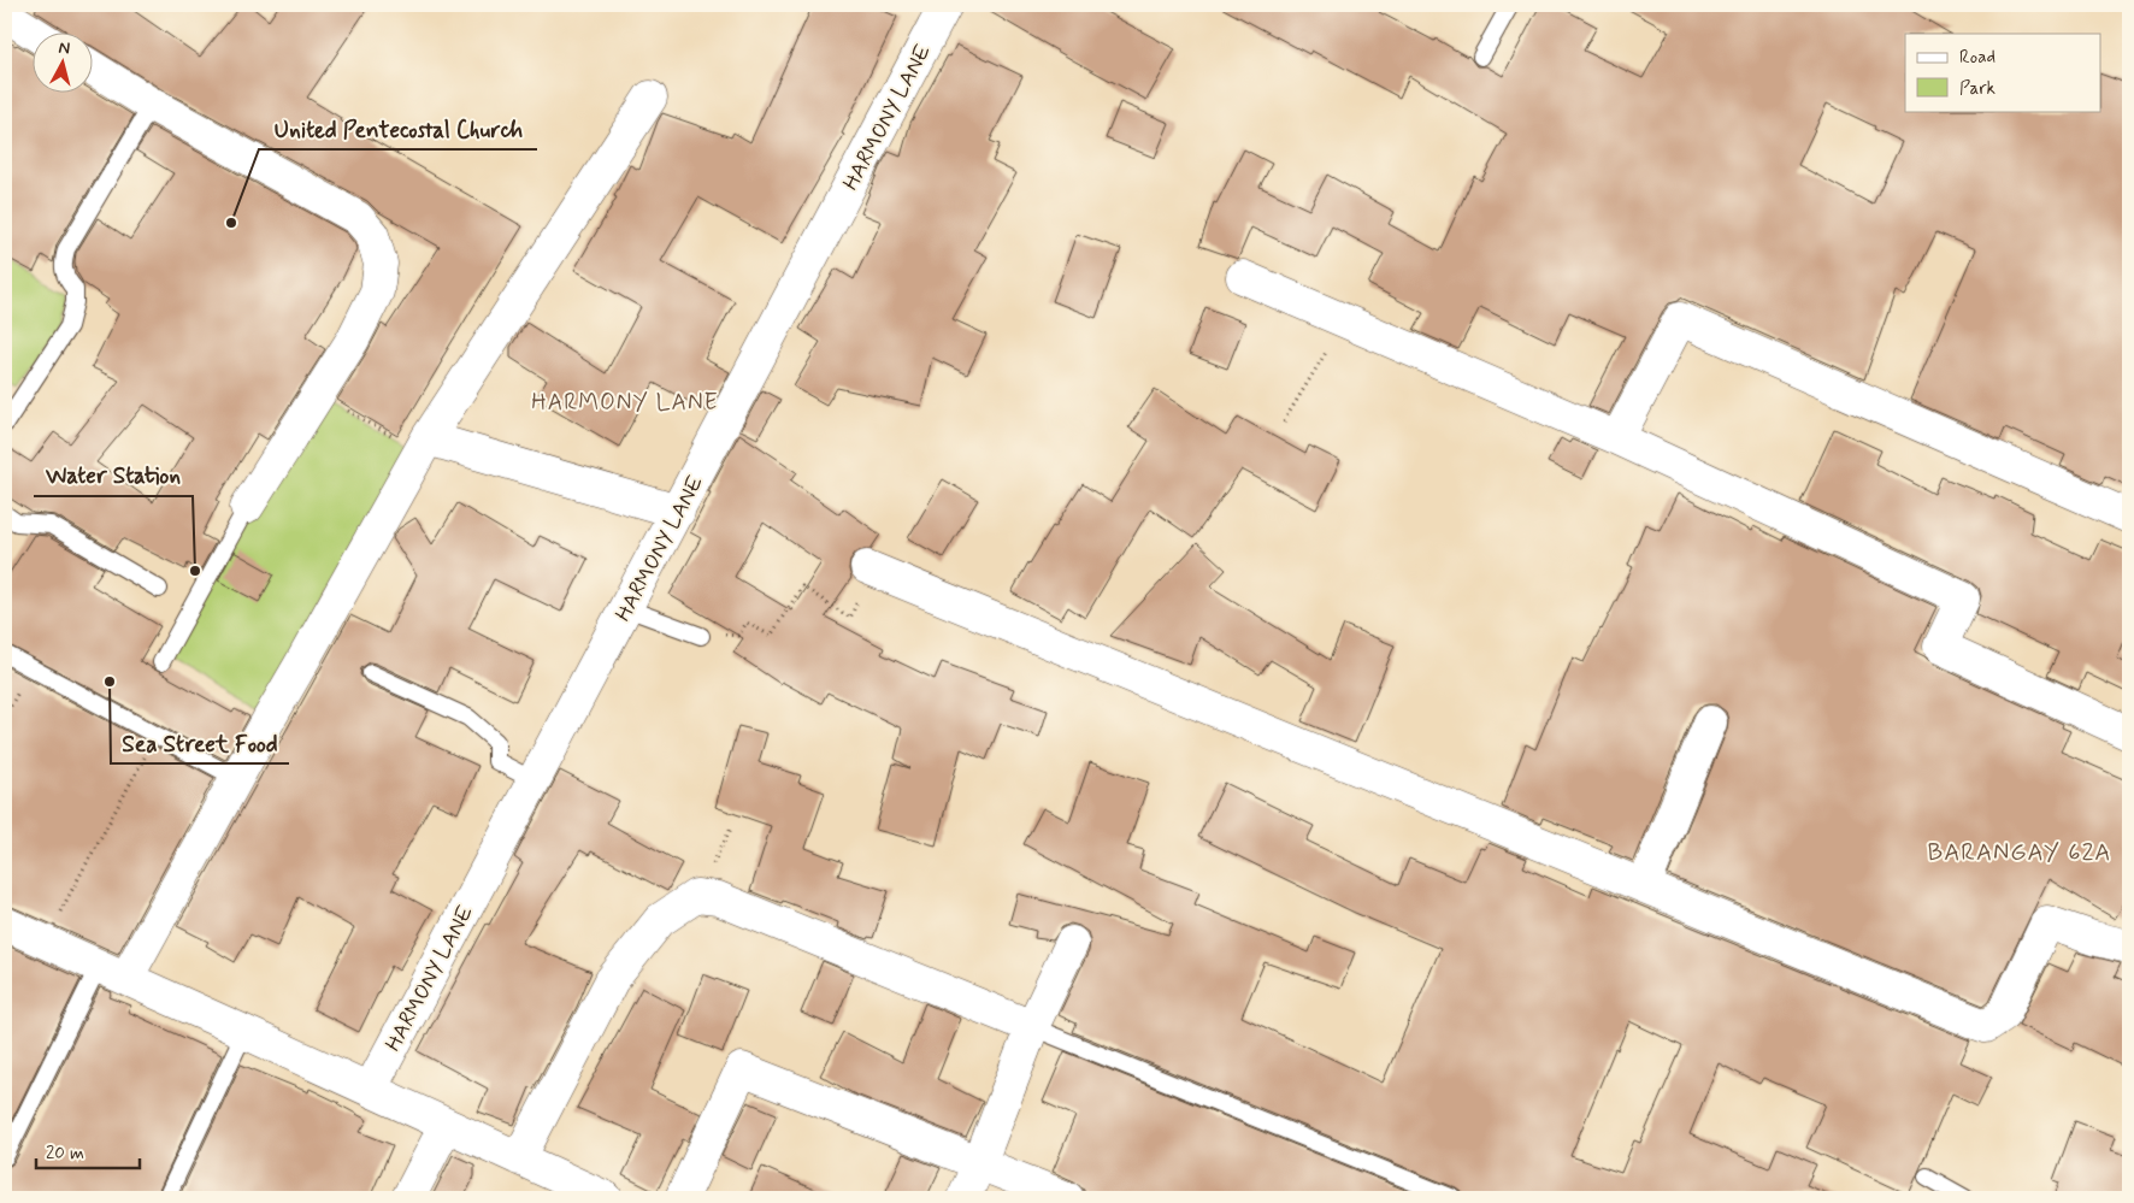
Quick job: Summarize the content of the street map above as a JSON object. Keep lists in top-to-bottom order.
{
  "streets": {
    "street": ["HARMONY LANE"]
  },
  "districts": ["HARMONY LANE", "BARANGAY 62A"],
  "places": ["United Pentecostal Church", "Water Station", "Sea Street Food"],
  "legend": ["Road", "Park"],
  "scale_bar": "20 m",
  "north": "top"
}
